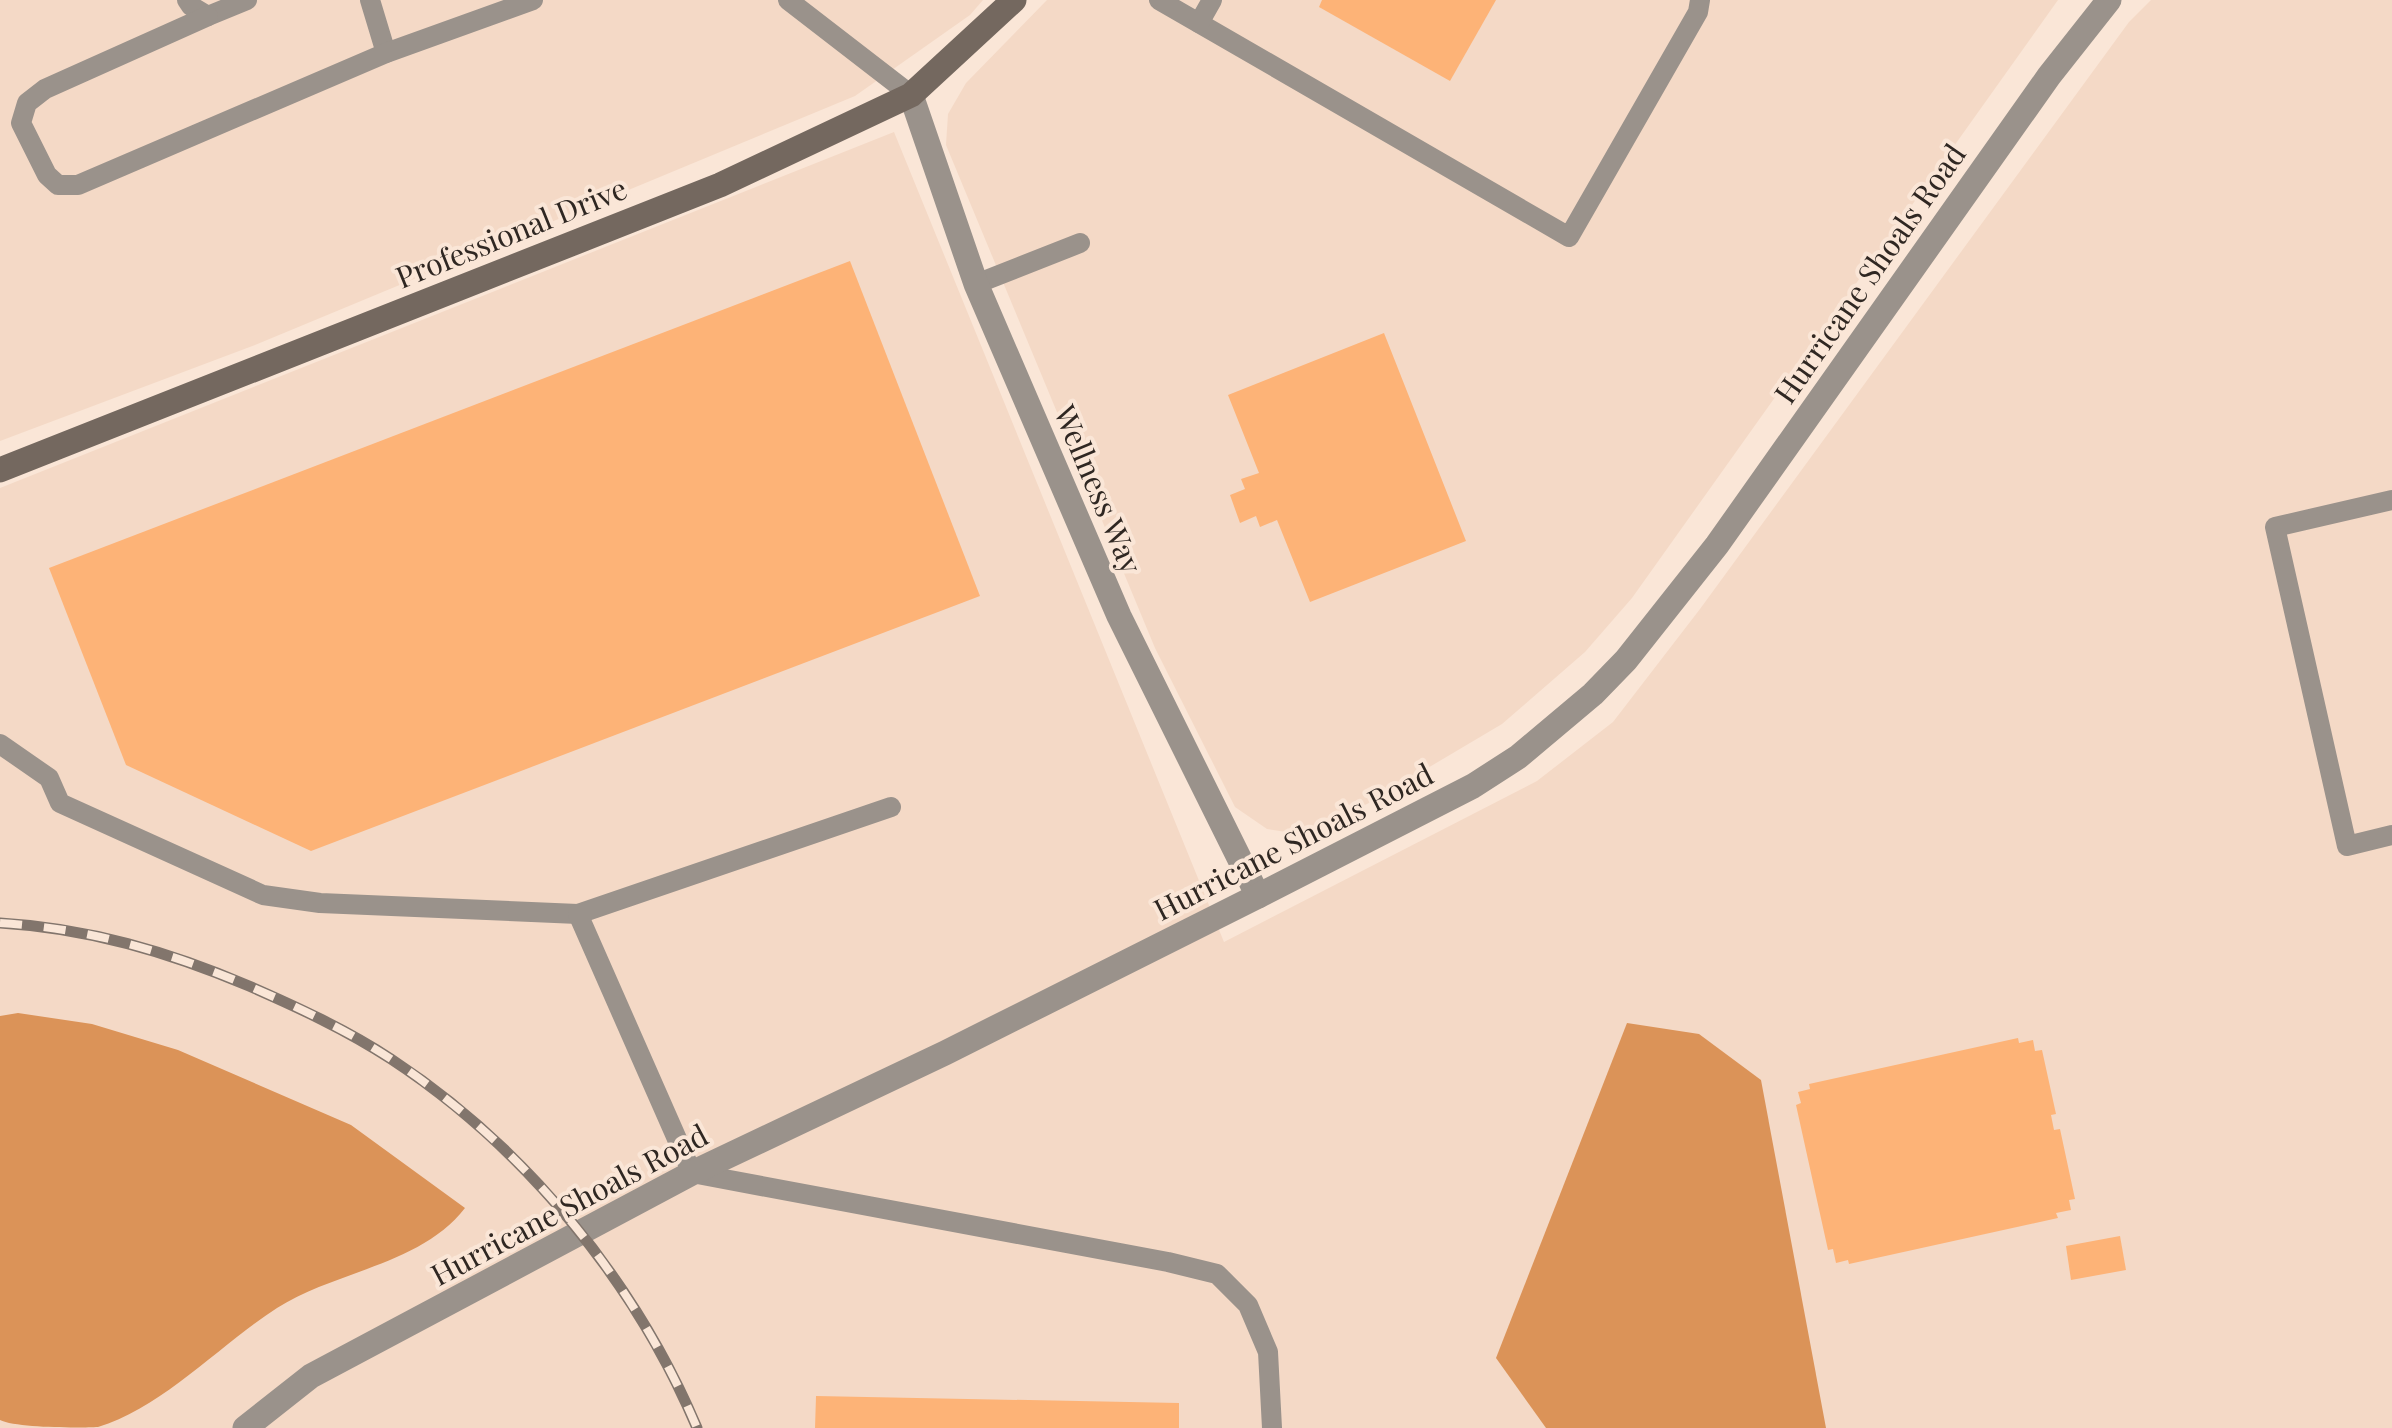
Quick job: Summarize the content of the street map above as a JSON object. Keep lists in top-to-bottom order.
{
  "streets": {
    "street": ["Professional Drive", "Hurricane Shoals Road", "Wellness Way"]
  },
  "crossings": [
    ["Professional Drive", "Wellness Way"],
    ["Hurricane Shoals Road", "Wellness Way"]
  ]
}
